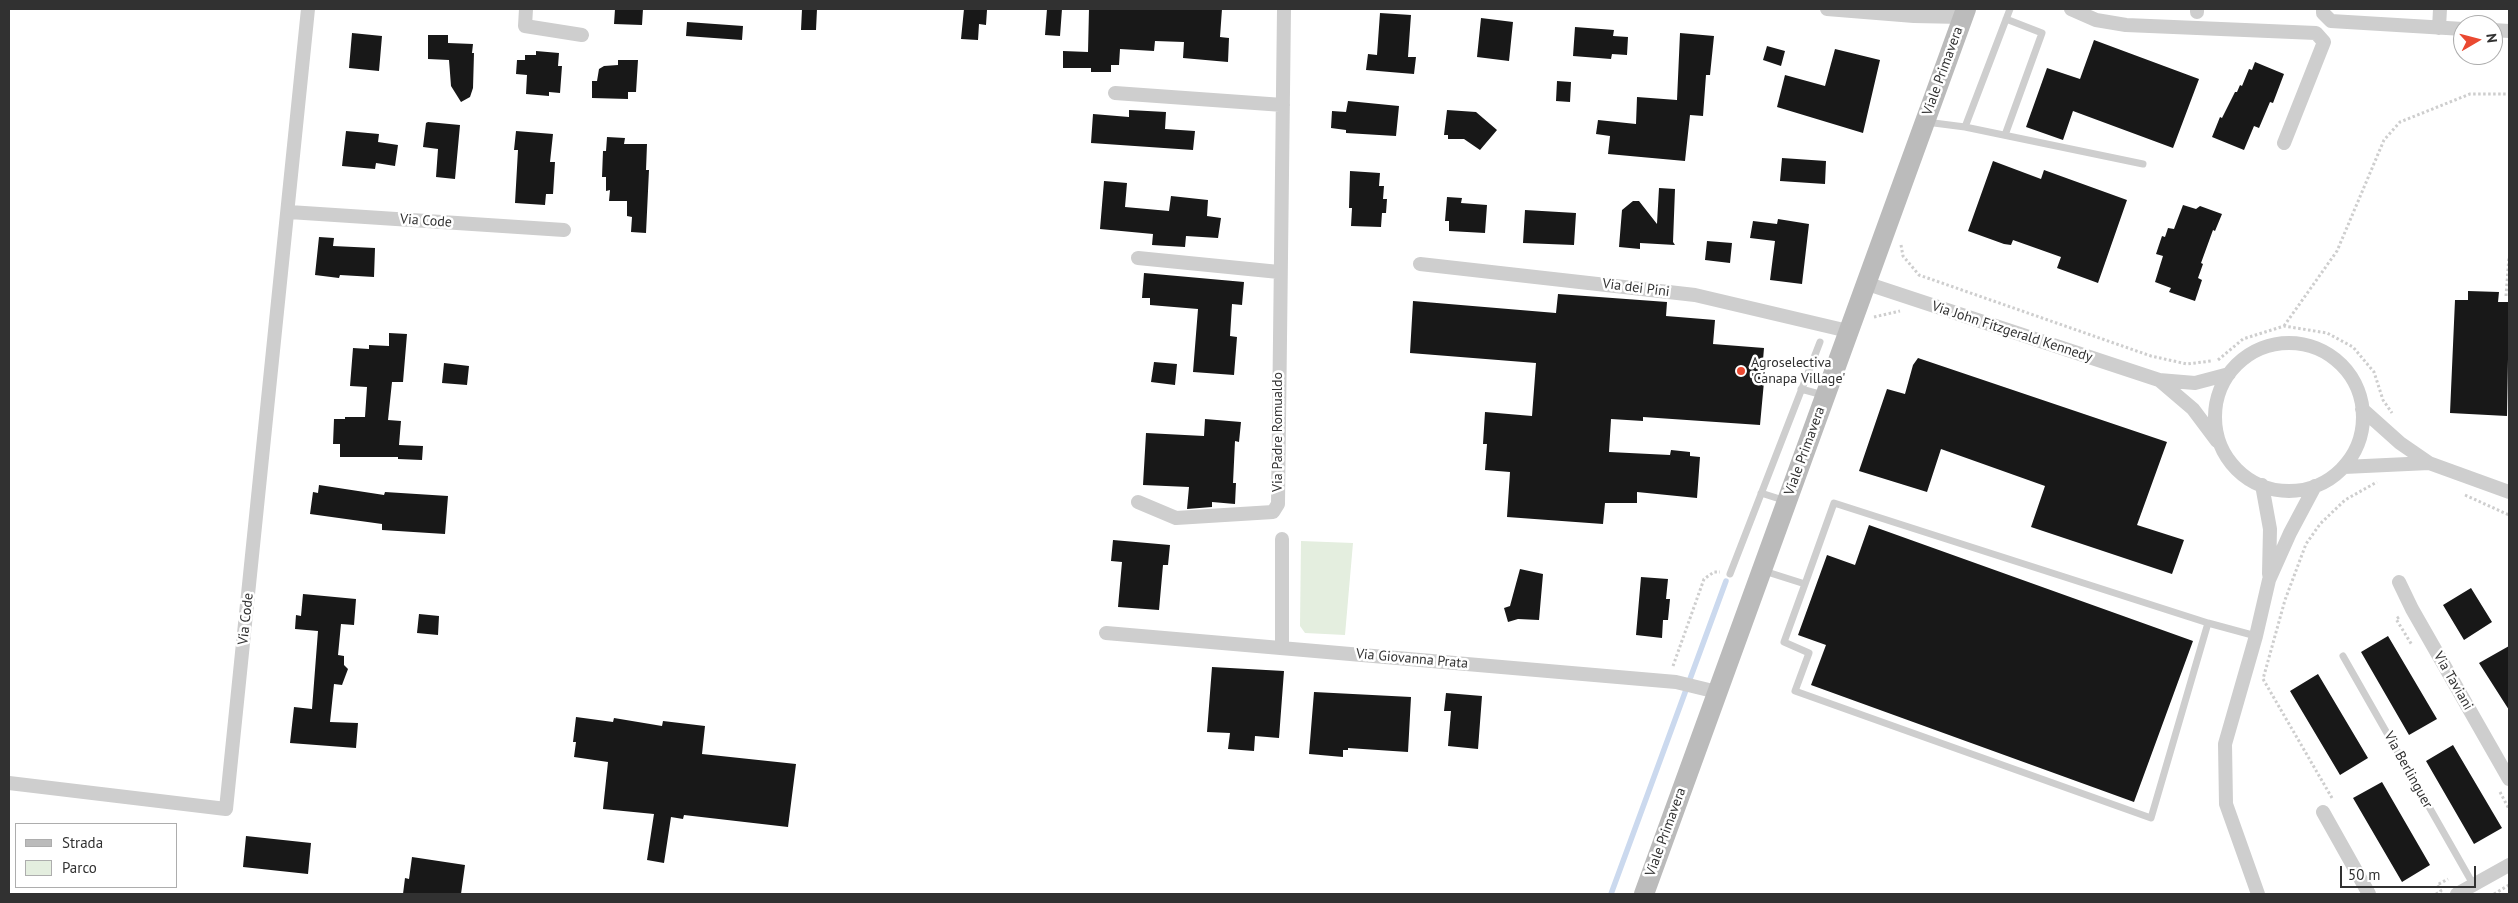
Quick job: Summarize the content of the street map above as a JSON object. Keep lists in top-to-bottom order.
{
  "streets": {
    "main road": ["Viale Primavera"],
    "street": [
      "Via Code",
      "Via dei Pini",
      "Via John Fitzgerald Kennedy",
      "Via Padre Romualdo",
      "Via Giovanna Prata",
      "Via Taviani"
    ],
    "lane": ["Via Berlinguer"]
  },
  "crossings": [
    ["Viale Primavera", "Via dei Pini"],
    ["Viale Primavera", "Via John Fitzgerald Kennedy"],
    ["Viale Primavera", "Via Giovanna Prata"]
  ],
  "places": ["Agroselectiva 'Canapa Village'"],
  "legend": ["Strada", "Parco"],
  "scale_bar": "50 m",
  "north": "right"
}
